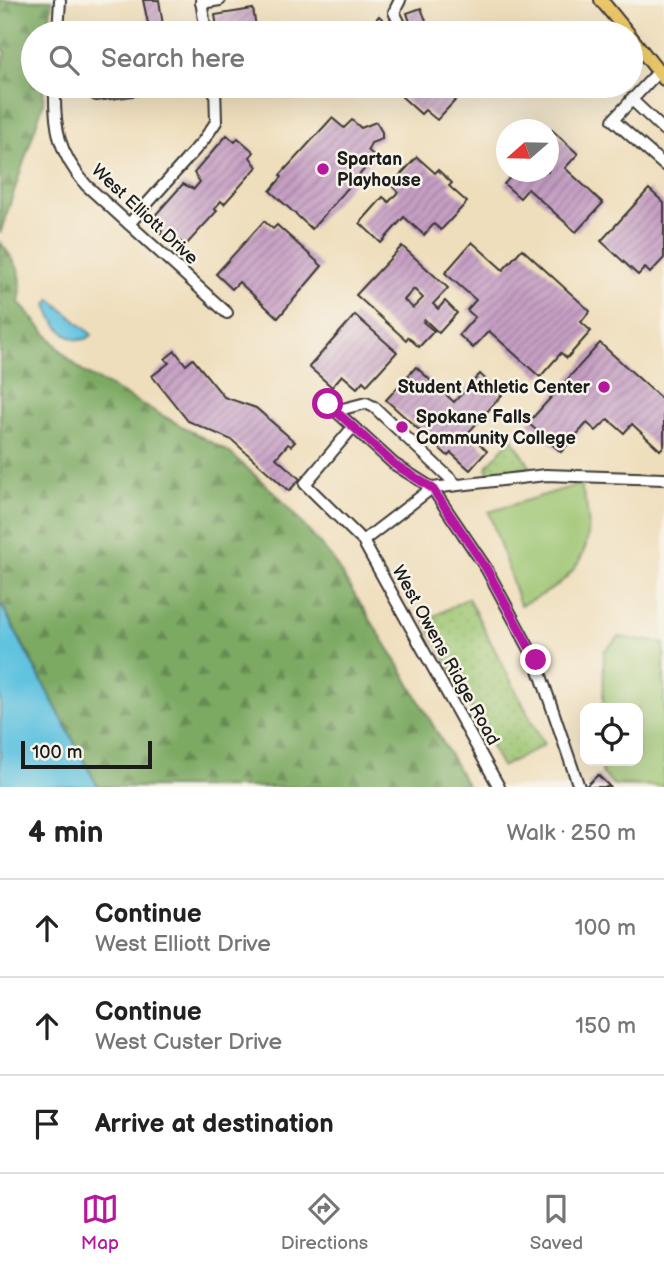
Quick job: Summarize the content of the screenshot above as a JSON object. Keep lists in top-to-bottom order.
{
  "streets": {
    "street": ["West Elliott Drive", "West Owens Ridge Road"]
  },
  "places": ["Spartan Playhouse", "Student Athletic Center", "Spokane Falls Community College"],
  "scale_bar": "100 m",
  "north": "left",
  "page": {
    "search": "Search here",
    "scale": "100 m",
    "heading": ["4 min", "Walk · 250 m"],
    "list": [
      ["Continue", "West Elliott Drive", "100 m"],
      ["Continue", "West Custer Drive", "150 m"],
      "Arrive at destination"
    ],
    "nav": ["Map", "Directions", "Saved"]
  }
}
